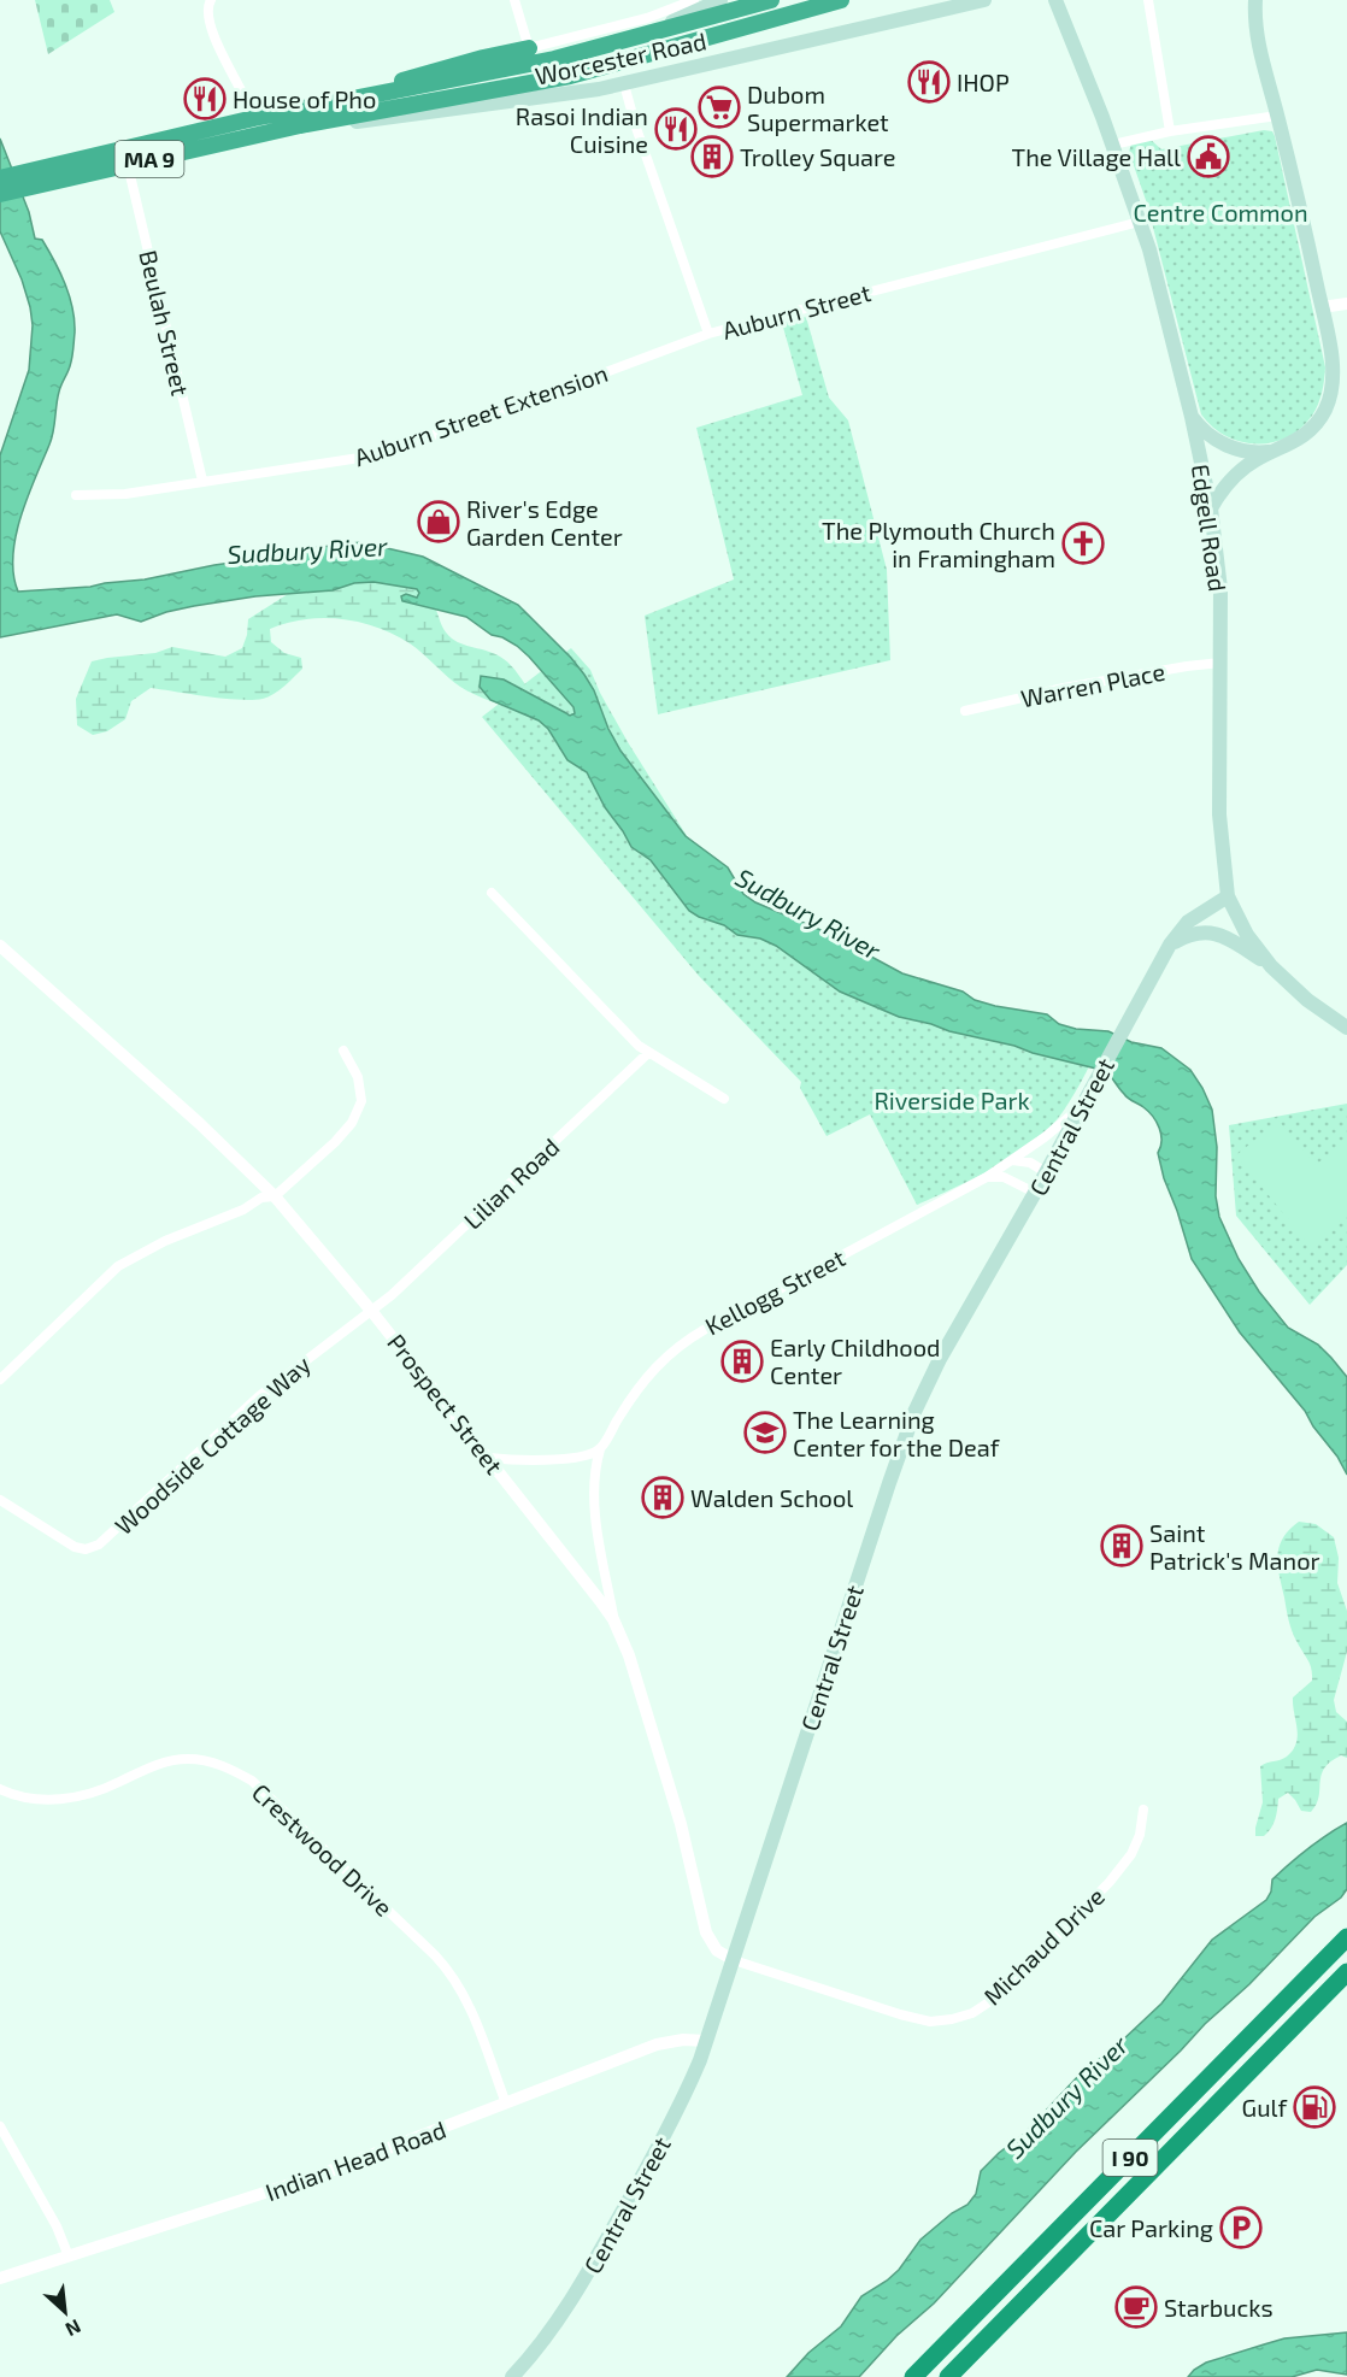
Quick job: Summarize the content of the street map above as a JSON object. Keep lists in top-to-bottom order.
{
  "streets": {
    "highway": ["Worcester Road", "MA 9", "I 90"],
    "main road": ["Edgell Road", "Central Street"],
    "street": [
      "Auburn Street",
      "Beulah Street",
      "Auburn Street Extension",
      "Warren Place",
      "Lilian Road",
      "Kellogg Street",
      "Prospect Street",
      "Woodside Cottage Way",
      "Crestwood Drive",
      "Michaud Drive",
      "Indian Head Road"
    ]
  },
  "crossings": [
    ["Worcester Road", "Auburn Street"],
    ["Worcester Road", "Beulah Street"],
    ["Auburn Street", "Auburn Street Extension"],
    ["Auburn Street", "Edgell Road"],
    ["Beulah Street", "Auburn Street Extension"],
    ["Edgell Road", "Warren Place"],
    ["Edgell Road", "Central Street"],
    ["Central Street", "Kellogg Street"],
    ["Central Street", "Prospect Street"],
    ["Central Street", "Michaud Drive"],
    ["Central Street", "Indian Head Road"],
    ["Lilian Road", "Prospect Street"],
    ["Lilian Road", "Woodside Cottage Way"],
    ["Kellogg Street", "Prospect Street"],
    ["Prospect Street", "Woodside Cottage Way"],
    ["Prospect Street", "Michaud Drive"],
    ["Crestwood Drive", "Indian Head Road"]
  ],
  "water": ["Sudbury River"],
  "parks": ["Centre Common", "Riverside Park"],
  "places": {
    "restaurant": ["IHOP", "House of Pho", "Rasoi Indian Cuisine"],
    "supermarket": ["Dubom Supermarket"],
    "building": [
      "Trolley Square",
      "Early Childhood Center",
      "Walden School",
      "Saint Patrick's Manor"
    ],
    "public building": ["The Village Hall"],
    "shop": ["River's Edge Garden Center"],
    "church": ["The Plymouth Church in Framingham"],
    "school or university": ["The Learning Center for the Deaf"],
    "fuel station": ["Gulf"],
    "parking": ["Car Parking"],
    "cafe": ["Starbucks"]
  },
  "north": "bottom right"
}
